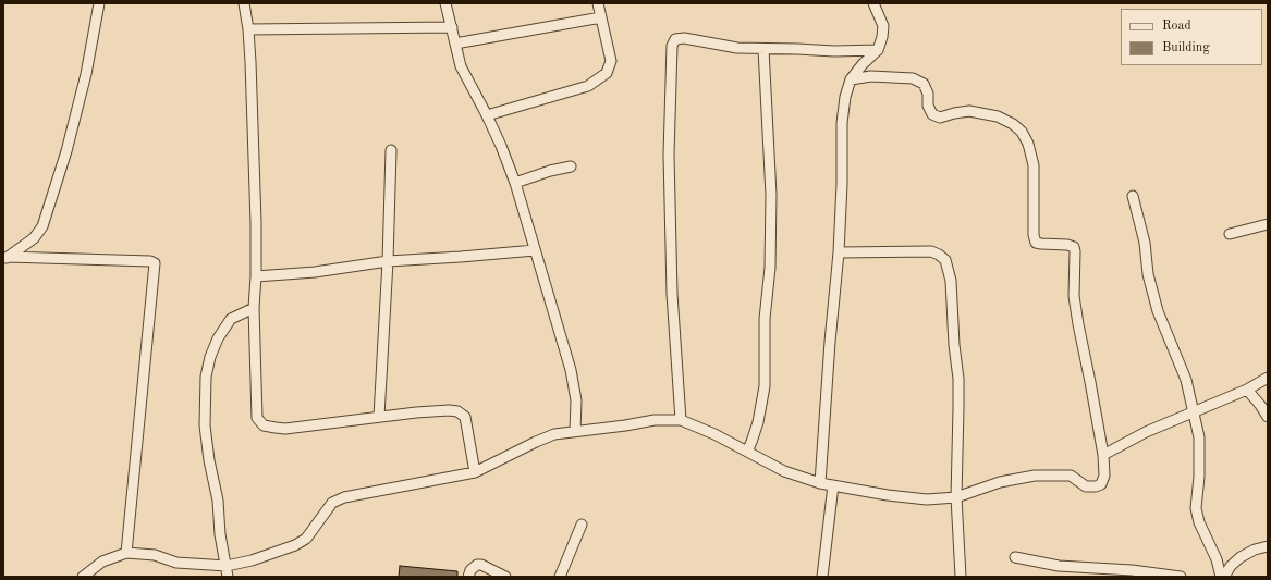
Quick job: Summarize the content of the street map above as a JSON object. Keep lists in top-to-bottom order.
{
  "legend": ["Road", "Building"]
}
